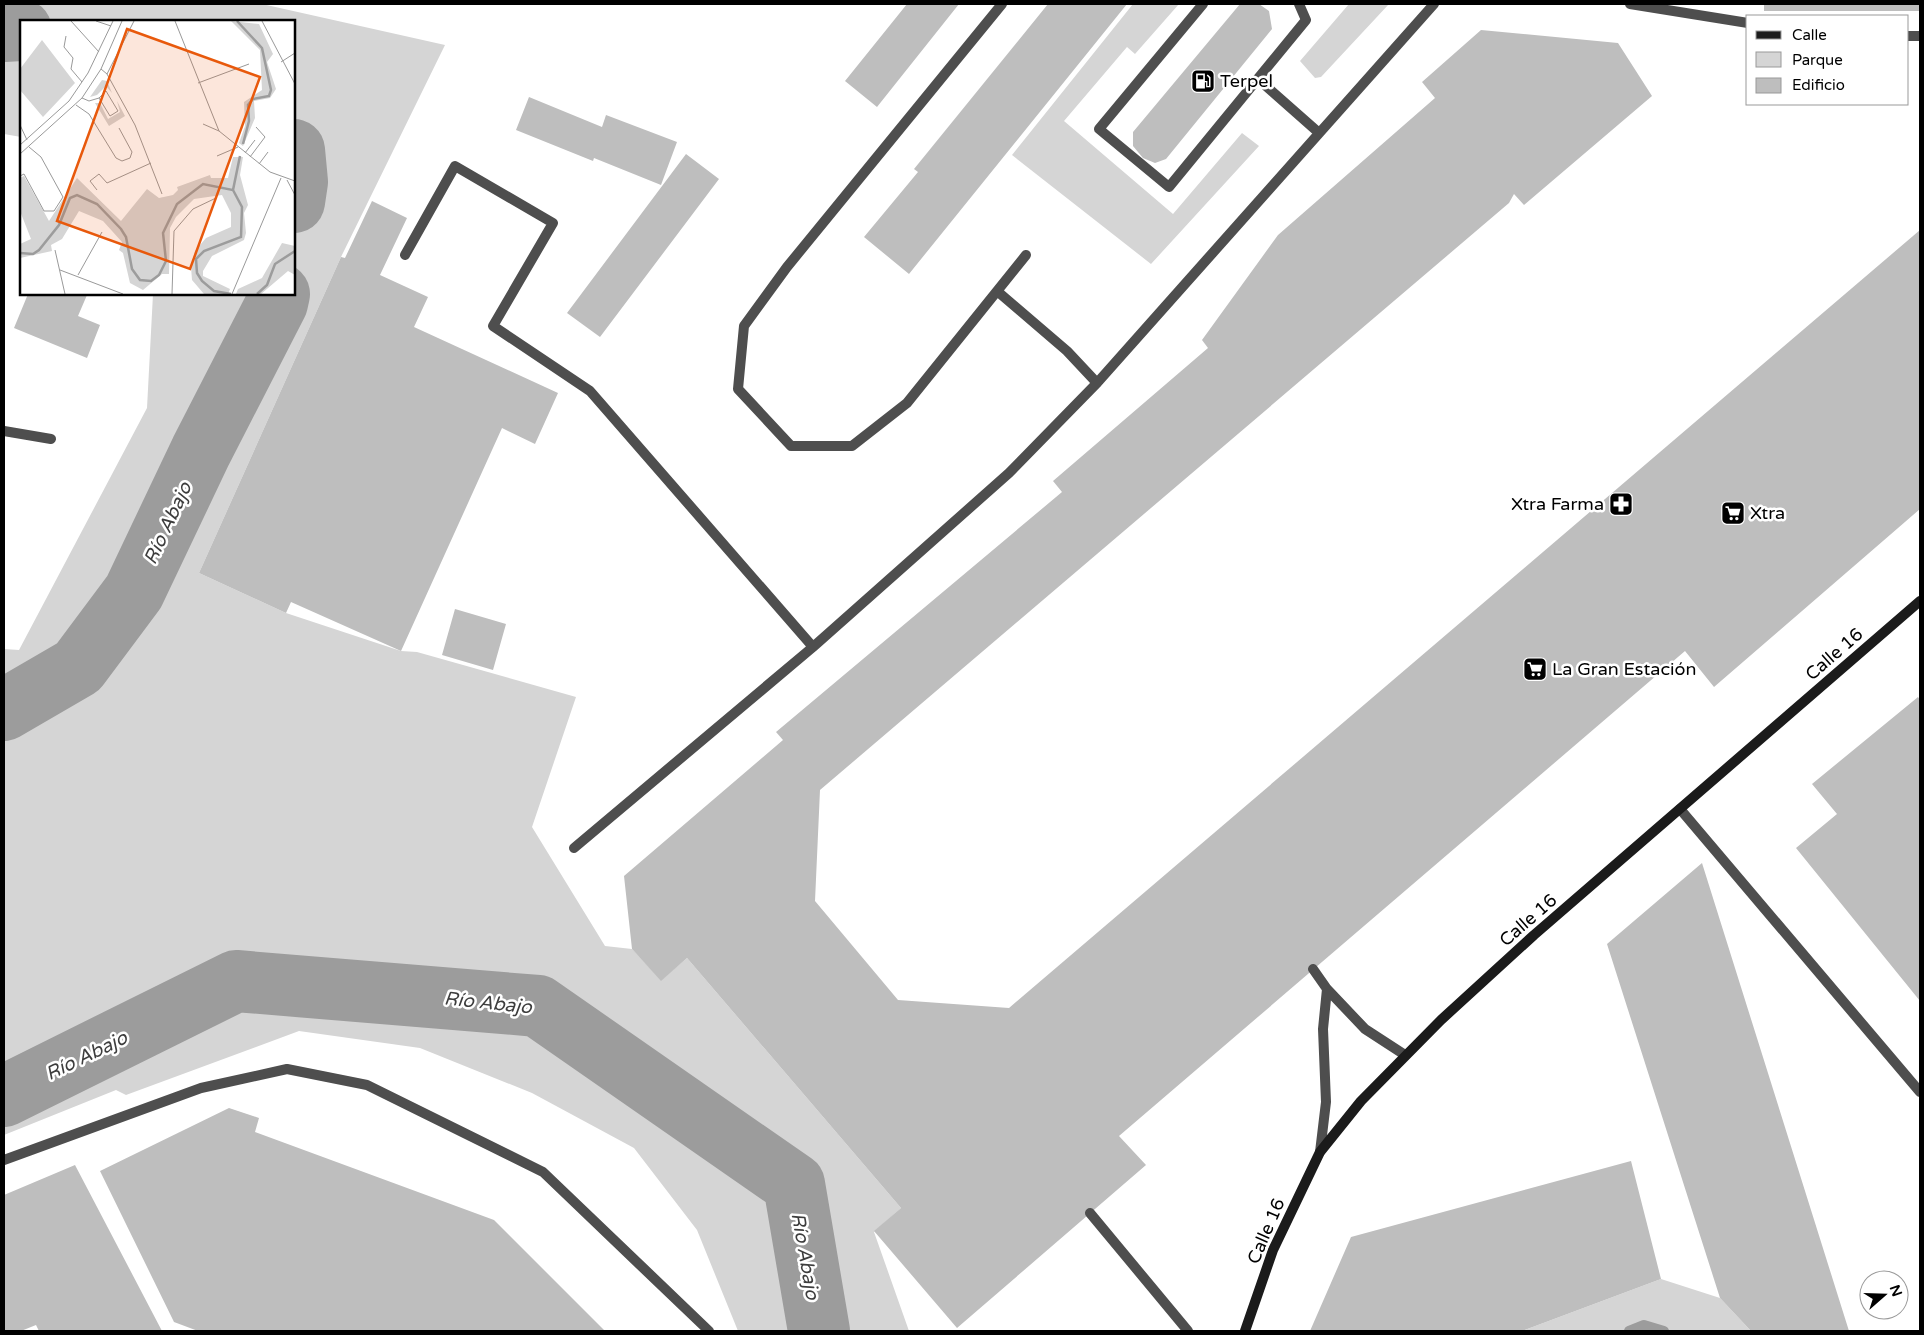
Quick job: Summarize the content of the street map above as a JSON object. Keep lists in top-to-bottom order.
{
  "streets": {
    "main road": ["Calle 16"]
  },
  "water": ["Río Abajo"],
  "places": {
    "fuel station": ["Terpel"],
    "pharmacy": ["Xtra Farma"],
    "supermarket": ["Xtra", "La Gran Estación"]
  },
  "legend": ["Calle", "Parque", "Edificio"],
  "north": "right"
}
